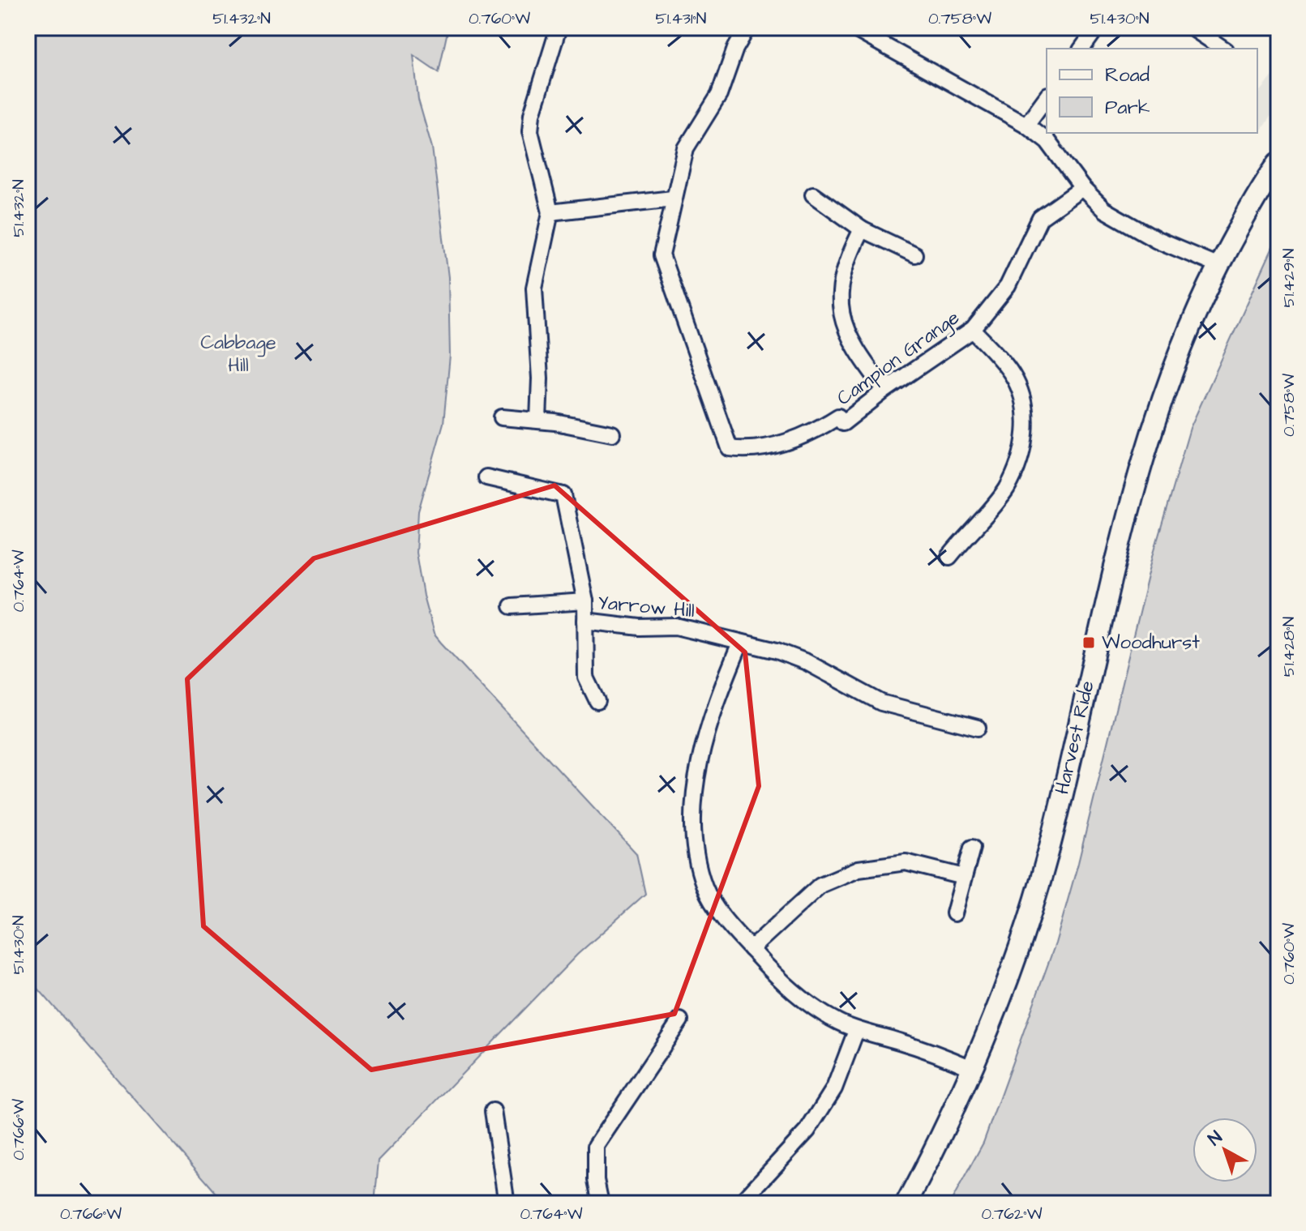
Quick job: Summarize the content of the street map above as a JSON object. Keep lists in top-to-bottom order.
{
  "streets": {
    "street": ["Campion Grange", "Yarrow Hill", "Harvest Ride"]
  },
  "parks": ["Cabbage Hill"],
  "places": {
    "transit": ["Woodhurst"]
  },
  "legend": ["Road", "Park"],
  "north": "top left",
  "coordinates": [
    "51.432°N",
    "0.760°W",
    "51.431°N",
    "0.758°W",
    "51.430°N",
    "51.429°N",
    "0.764°W",
    "51.428°N",
    "0.766°W",
    "0.762°W"
  ]
}
